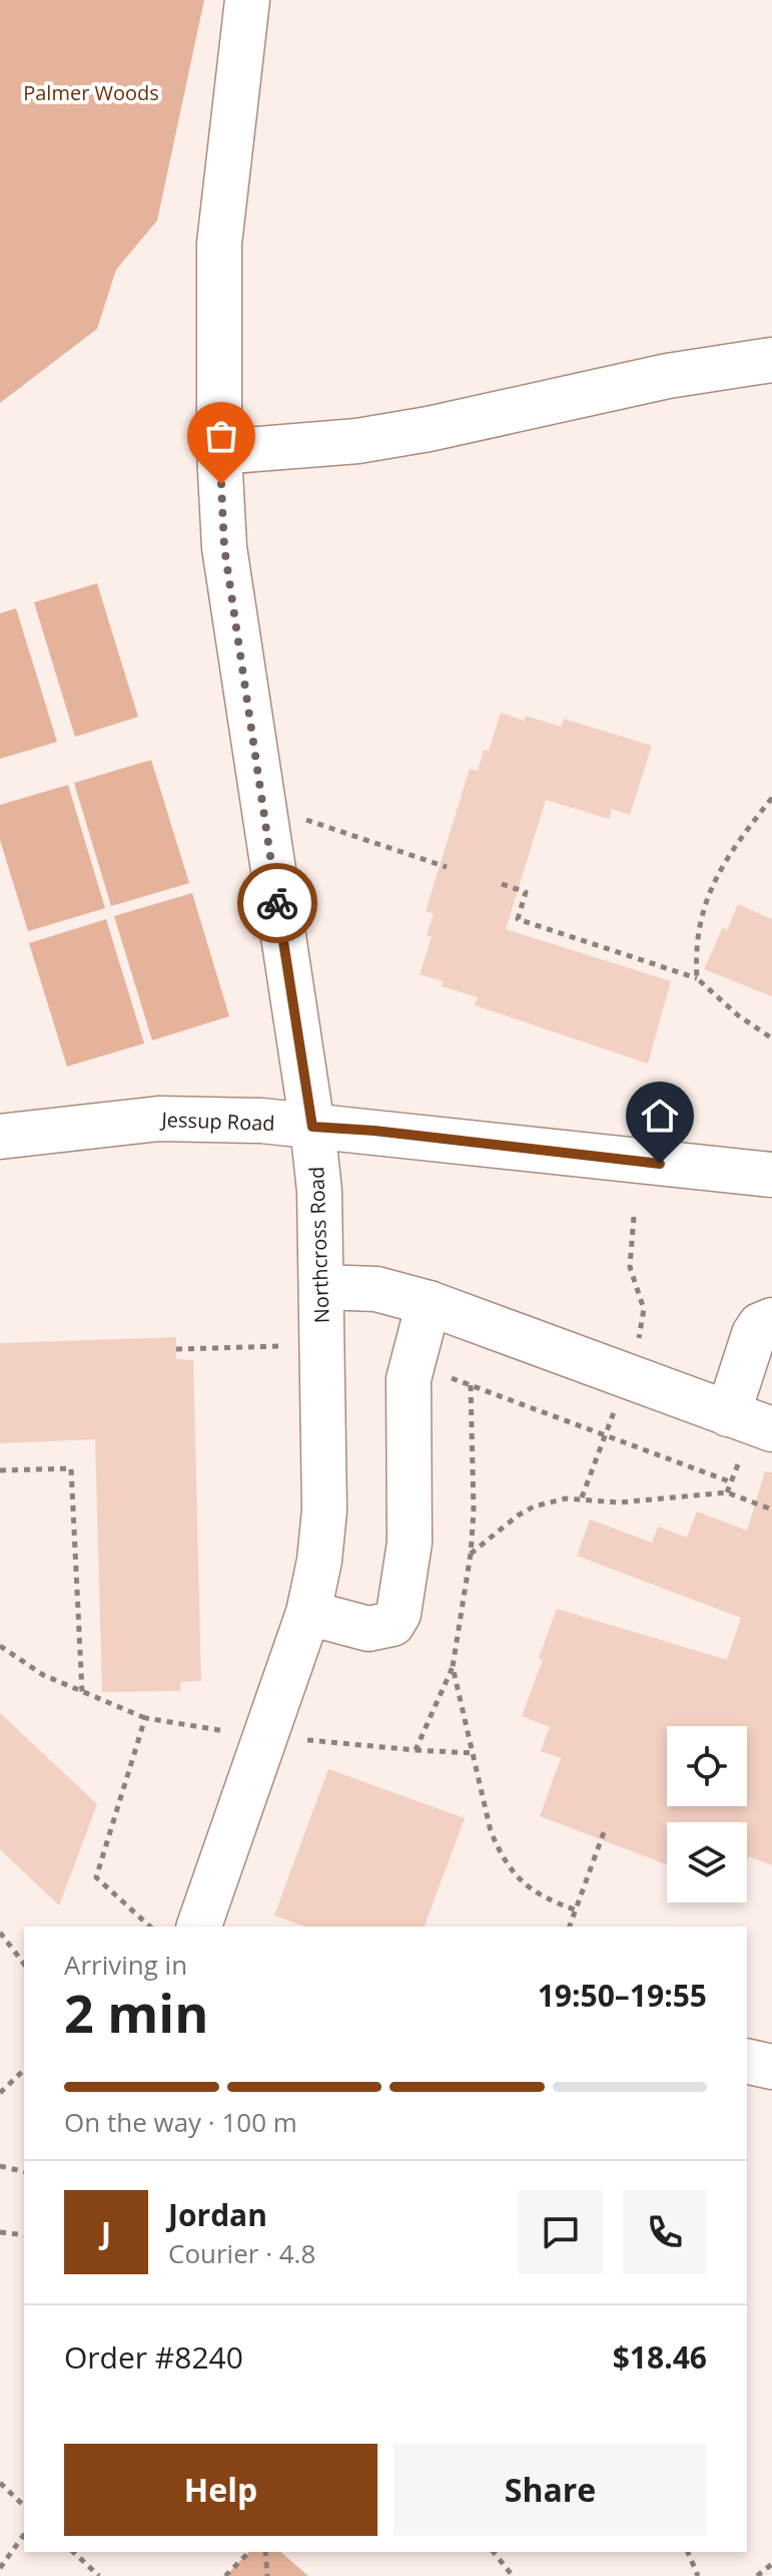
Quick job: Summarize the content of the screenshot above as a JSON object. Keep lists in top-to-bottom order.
{
  "streets": {
    "street": ["Jessup Road", "Northcross Road"]
  },
  "crossings": [
    ["Jessup Road", "Northcross Road"]
  ],
  "parks": ["Palmer Woods"],
  "page": {
    "heading": ["2 min", "Arriving in", "19:50–19:55"],
    "panel": [
      "Jordan",
      "Courier · 4.8",
      "Order #8240",
      "$18.46"
    ],
    "bar": "On the way · 100 m",
    "round": "J",
    "buttons": ["Help", "Share"]
  }
}
